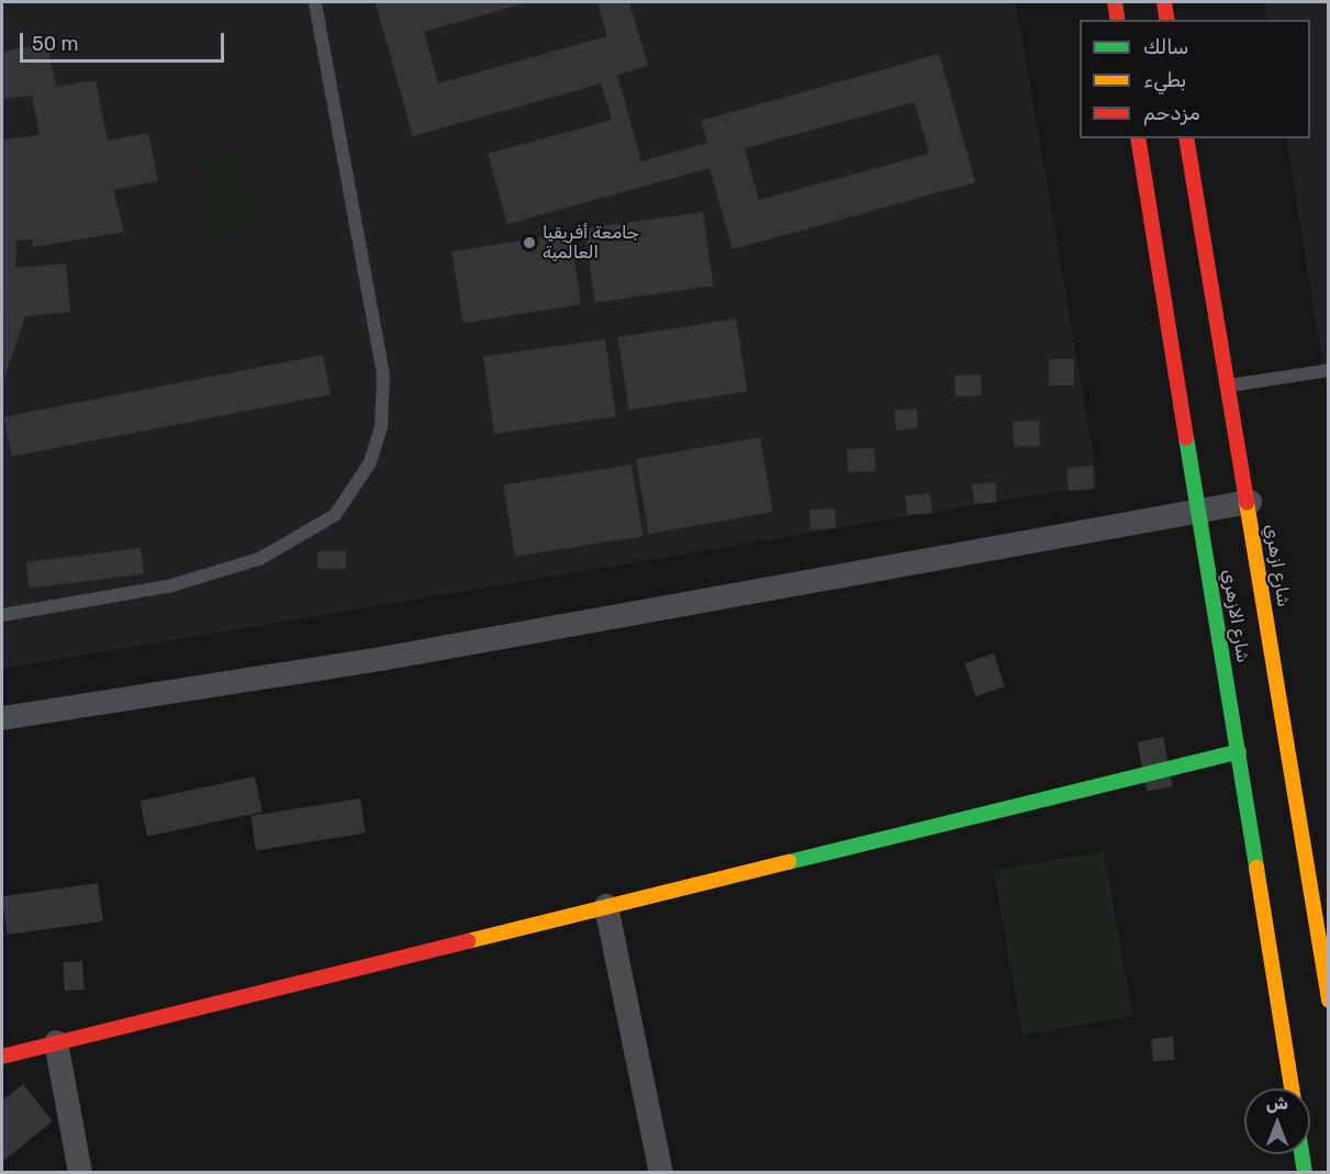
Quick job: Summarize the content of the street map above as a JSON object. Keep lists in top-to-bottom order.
{
  "streets": {
    "main road": ["شارع ازهري", "شارع الازهري"]
  },
  "places": ["جامعة أفريقيا العالمية"],
  "legend": ["سالك", "بطيء", "مزدحم"],
  "scale_bar": "50 m",
  "north": "top"
}
